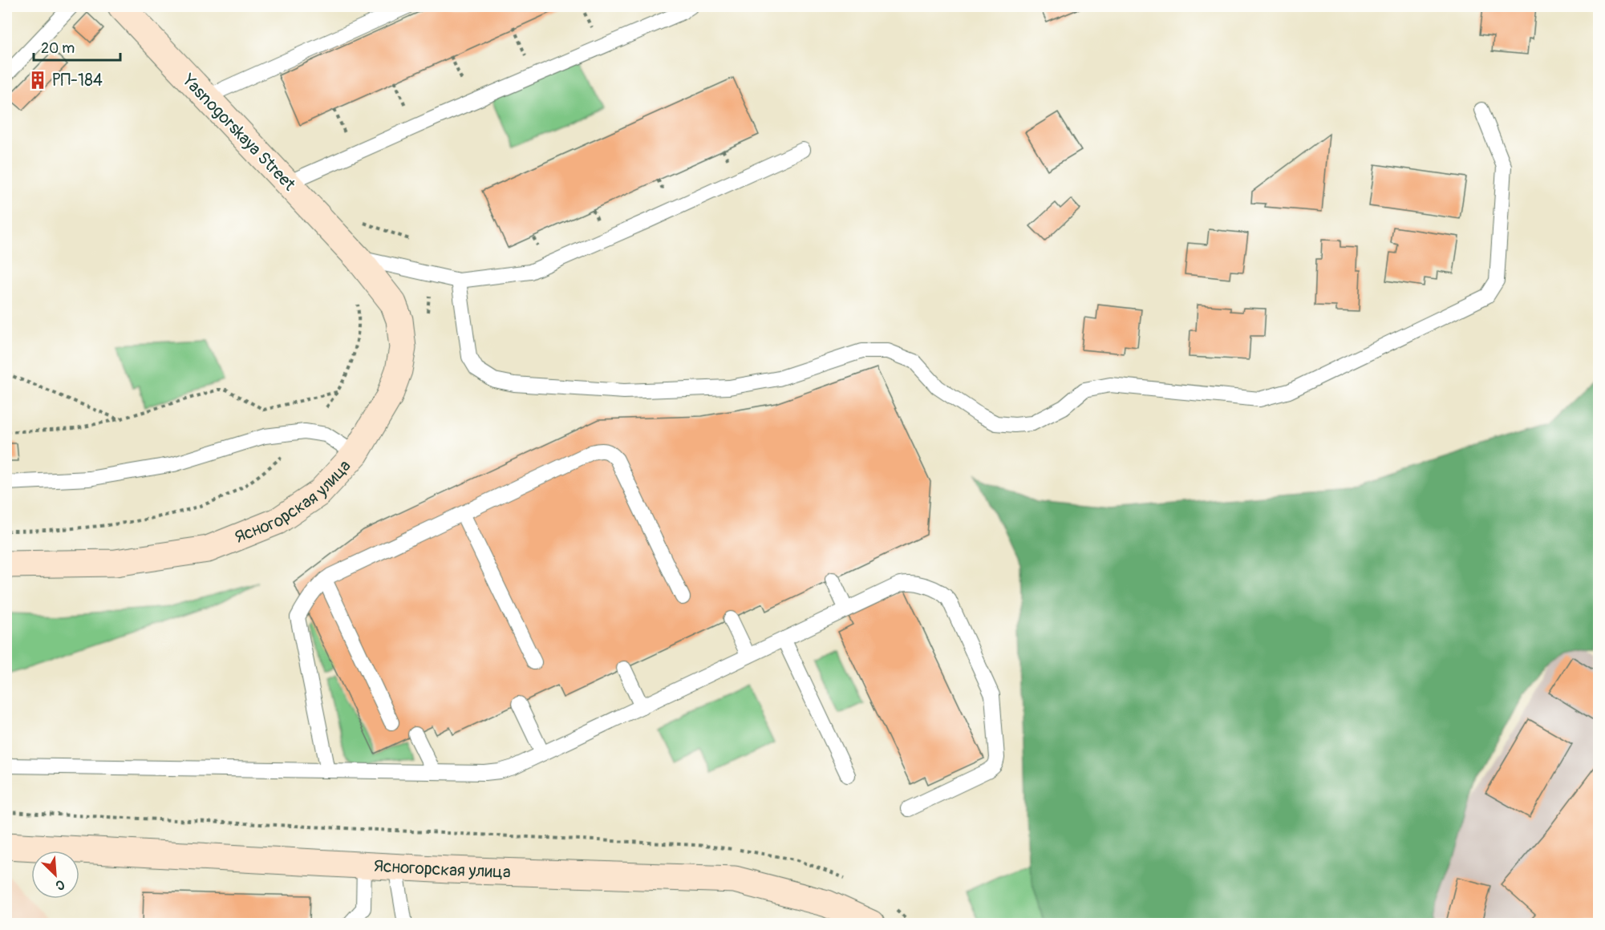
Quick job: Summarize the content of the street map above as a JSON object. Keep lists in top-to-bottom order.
{
  "streets": {
    "street": ["Yasnogorskaya Street", "Ясногорская улица"]
  },
  "crossings": [
    ["Yasnogorskaya Street", "Ясногорская улица"]
  ],
  "places": {
    "building": ["РП-184"]
  },
  "scale_bar": "20 m",
  "north": "bottom right"
}
